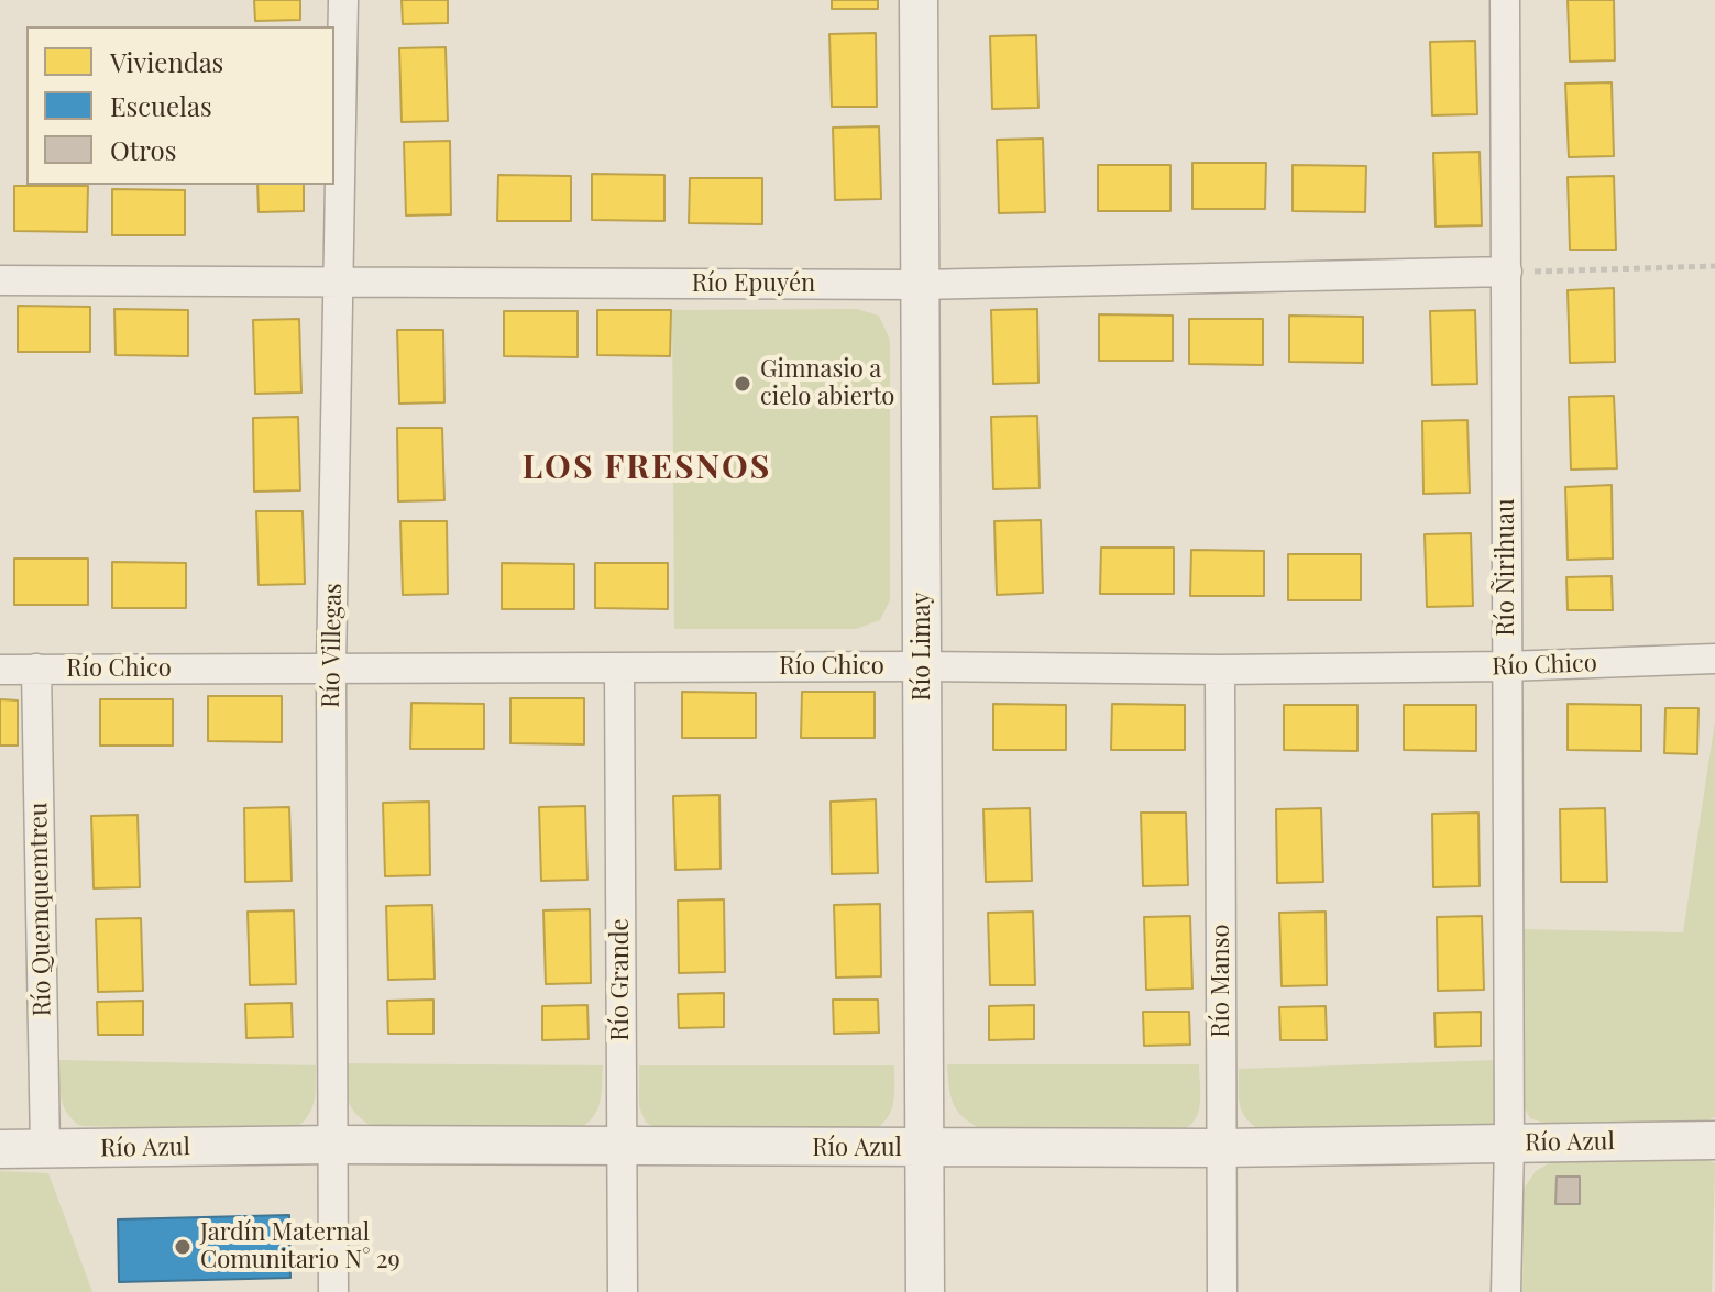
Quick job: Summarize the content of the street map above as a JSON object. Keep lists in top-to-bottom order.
{
  "streets": {
    "street": [
      "Río Epuyén",
      "Río Ñirihuau",
      "Río Villegas",
      "Río Limay",
      "Río Chico",
      "Río Quemquemtreu",
      "Río Grande",
      "Río Manso",
      "Río Azul"
    ]
  },
  "crossings": [
    ["Río Epuyén", "Río Ñirihuau"],
    ["Río Epuyén", "Río Villegas"],
    ["Río Epuyén", "Río Limay"],
    ["Río Ñirihuau", "Río Chico"],
    ["Río Ñirihuau", "Río Azul"],
    ["Río Villegas", "Río Chico"],
    ["Río Villegas", "Río Azul"],
    ["Río Limay", "Río Chico"],
    ["Río Limay", "Río Azul"],
    ["Río Chico", "Río Quemquemtreu"],
    ["Río Chico", "Río Grande"],
    ["Río Chico", "Río Manso"],
    ["Río Quemquemtreu", "Río Azul"],
    ["Río Grande", "Río Azul"],
    ["Río Manso", "Río Azul"]
  ],
  "districts": ["LOS FRESNOS"],
  "places": ["Gimnasio a cielo abierto", "Jardín Maternal Comunitario N° 29"],
  "legend": ["Viviendas", "Escuelas", "Otros"]
}
